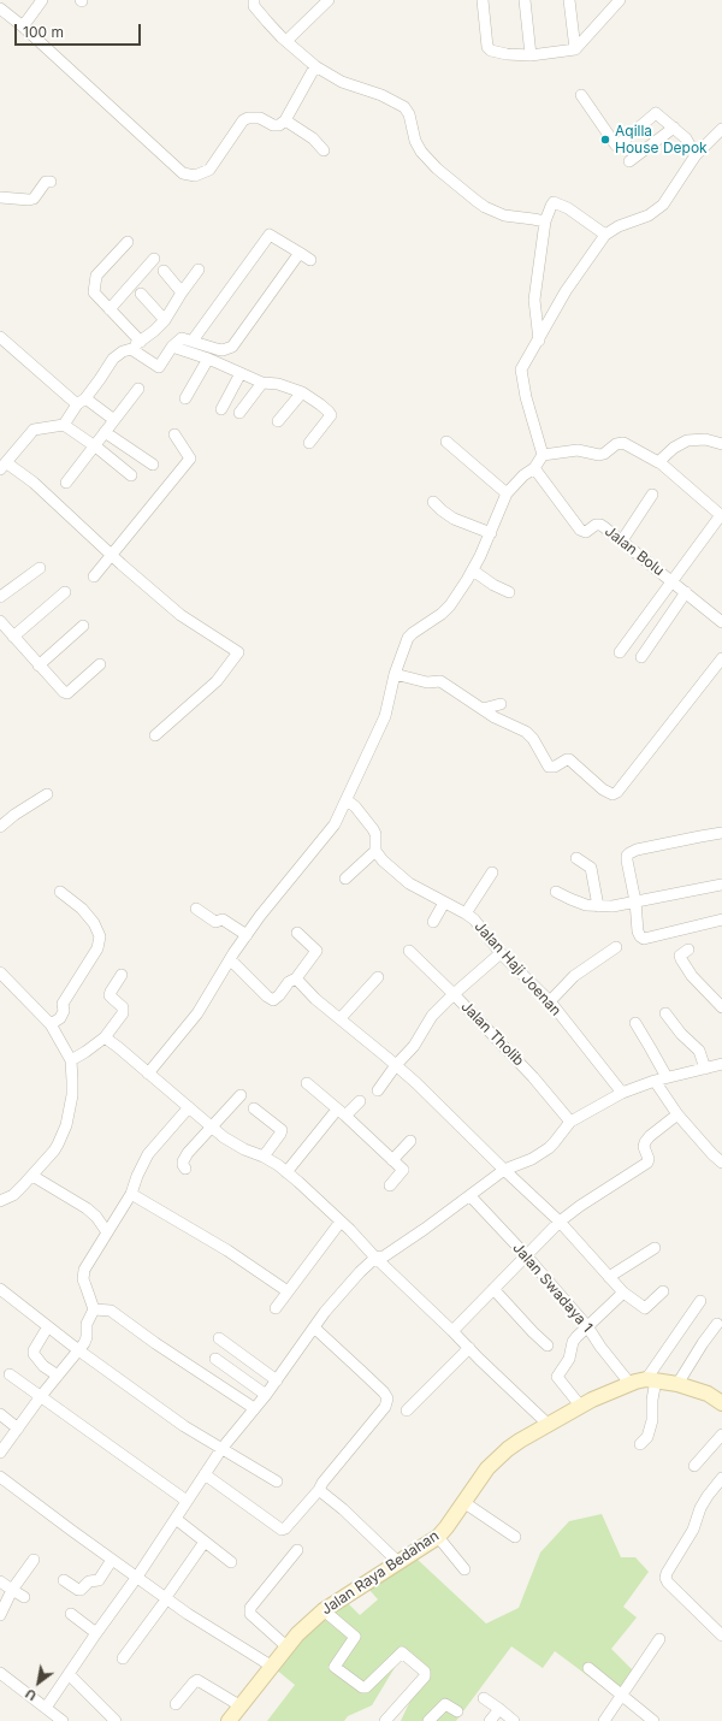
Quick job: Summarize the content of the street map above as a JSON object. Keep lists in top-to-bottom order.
{
  "streets": {
    "street": [
      "Jalan Bolu",
      "Jalan Haji Joenan",
      "Jalan Tholib",
      "Jalan Swadaya 1",
      "Jalan Raya Bedahan"
    ]
  },
  "crossings": [
    ["Jalan Swadaya 1", "Jalan Raya Bedahan"]
  ],
  "places": ["Aqilla House Depok"],
  "scale_bar": "100 m",
  "north": "bottom left"
}
